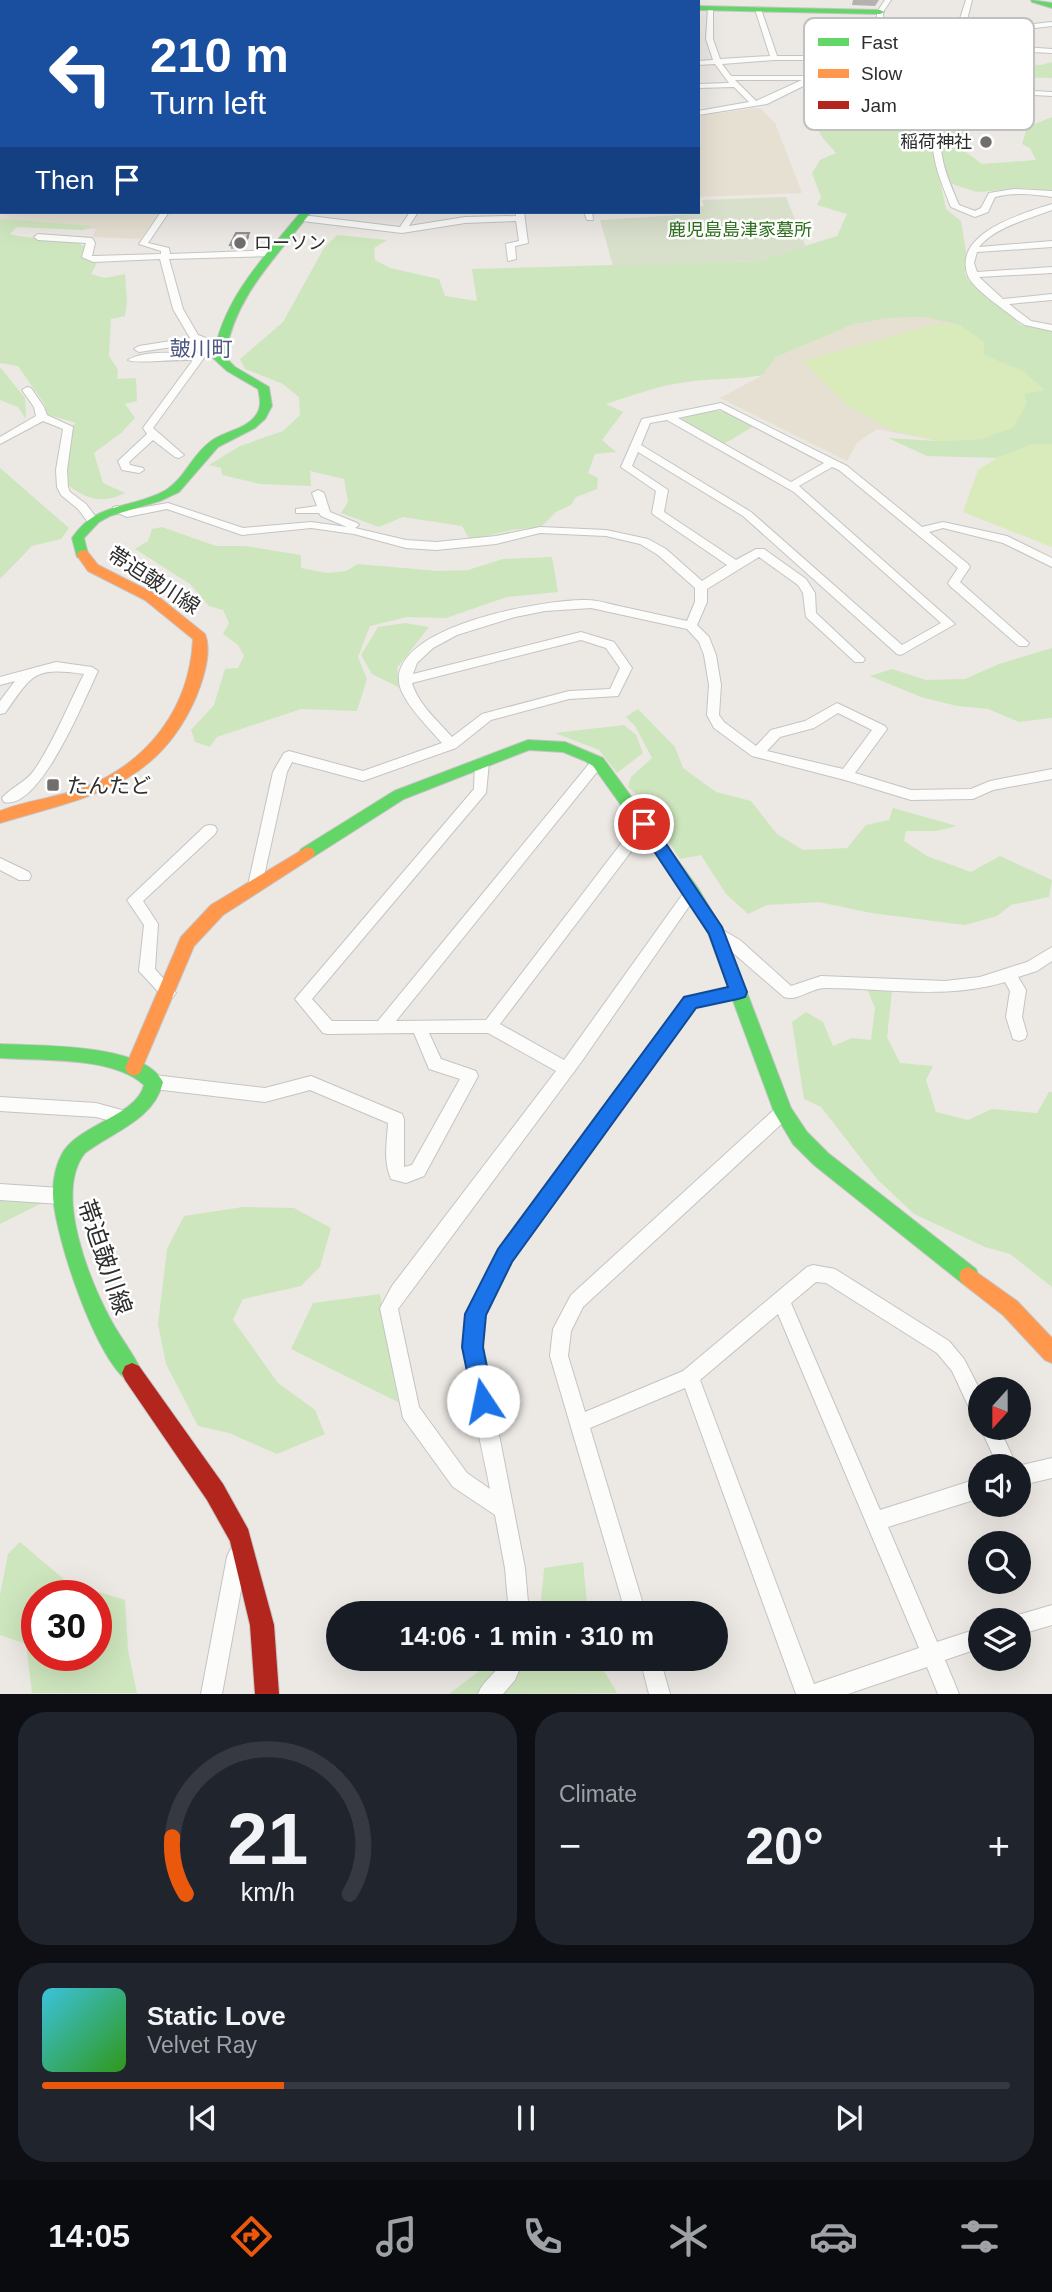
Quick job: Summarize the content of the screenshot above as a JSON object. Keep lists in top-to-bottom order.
{
  "streets": {
    "street": ["帯迫皷川線"]
  },
  "districts": ["皷川町"],
  "parks": ["鹿児島島津家墓所"],
  "places": {
    "other": ["稲荷神社", "ローソン"],
    "transit": ["たんたど"]
  },
  "legend": ["Fast", "Slow", "Jam"],
  "north": "bottom",
  "page": {
    "turn": ["210 m", "Turn left"],
    "then": "Then",
    "limit": "30",
    "trip": "14:06 · 1 min · 310 m",
    "tile": "Climate",
    "heat": ["−", "20°", "+"],
    "song": ["Static Love", "Velvet Ray"],
    "tabs": "14:05",
    "gauge": ["21", "km/h"]
  }
}
